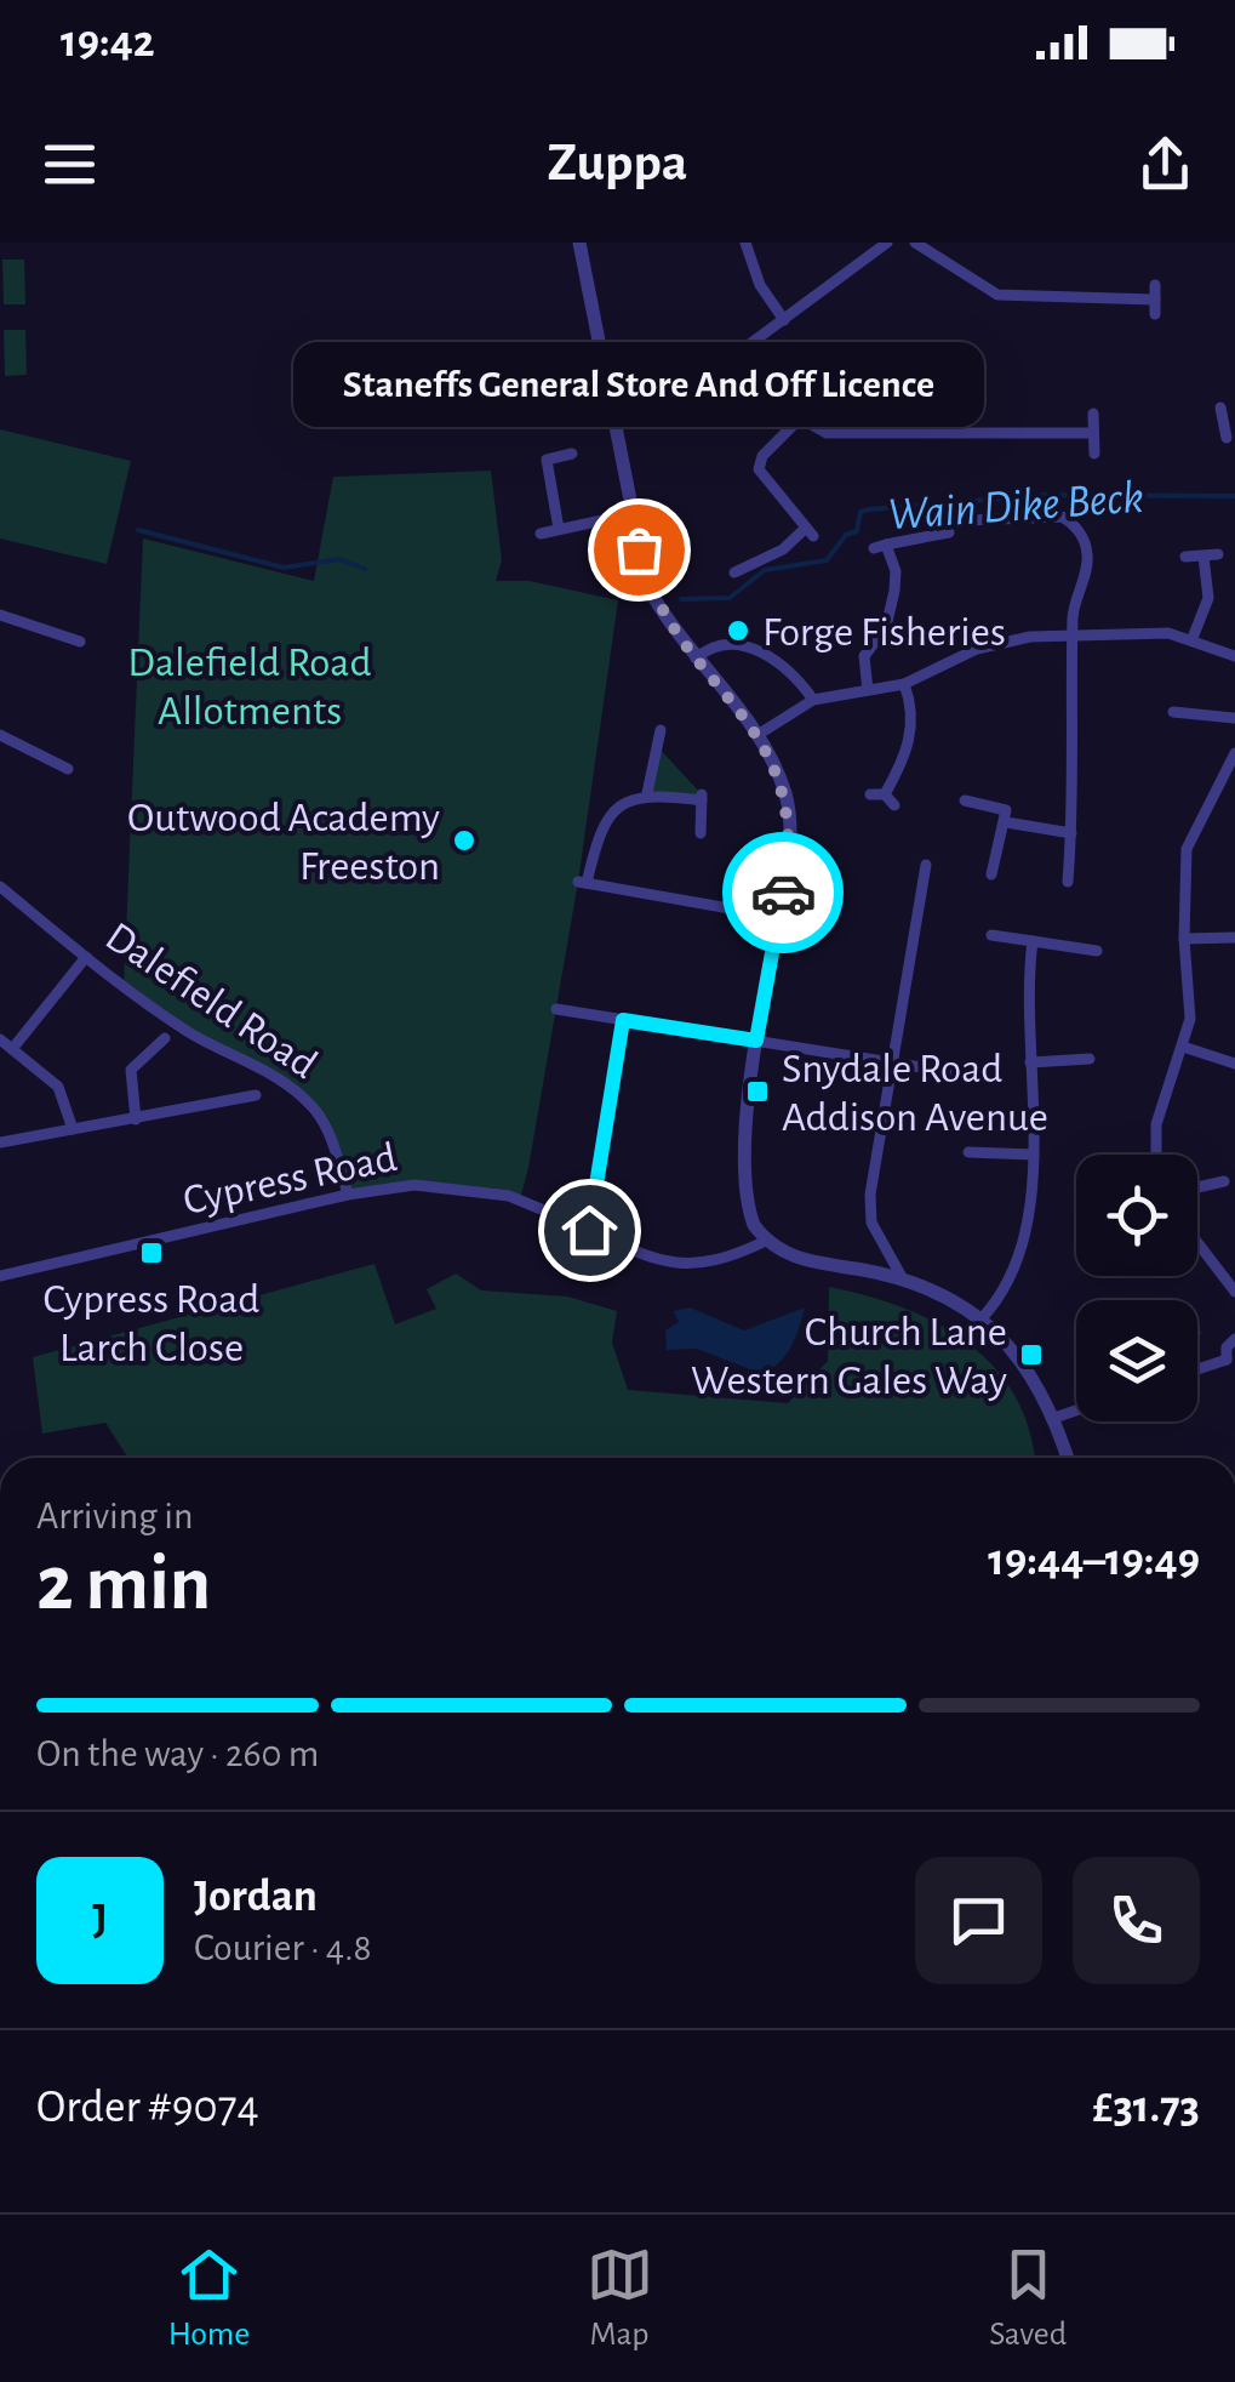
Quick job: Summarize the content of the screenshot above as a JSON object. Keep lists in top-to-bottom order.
{
  "streets": {
    "street": ["Dalefield Road", "Cypress Road"]
  },
  "crossings": [
    ["Dalefield Road", "Cypress Road"]
  ],
  "water": ["Wain Dike Beck"],
  "parks": ["Dalefield Road Allotments"],
  "places": {
    "other": ["Staneffs General Store And Off Licence", "Forge Fisheries", "Outwood Academy Freeston"],
    "transit": ["Snydale Road Addison Avenue", "Cypress Road Larch Close", "Church Lane Western Gales Way"]
  },
  "page": {
    "status": "19:42",
    "header": "Zuppa",
    "bubble": "Staneffs General Store And Off Licence",
    "heading": ["2 min", "Arriving in", "19:44–19:49"],
    "panel": [
      "Jordan",
      "Courier · 4.8",
      "Order #9074",
      "£31.73"
    ],
    "bar": "On the way · 260 m",
    "round": "J",
    "tabs": ["Home", "Map", "Saved"]
  }
}
